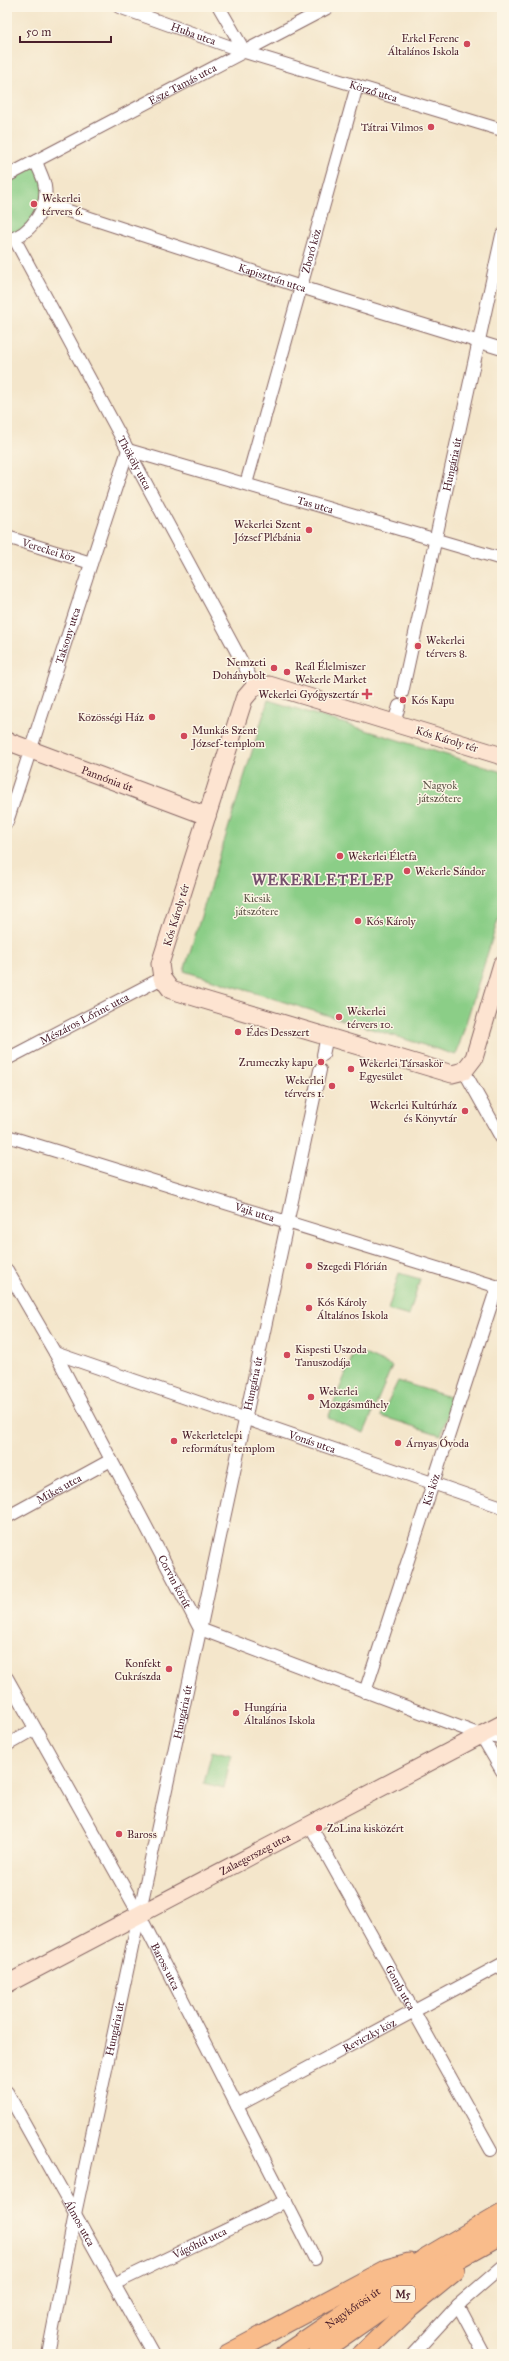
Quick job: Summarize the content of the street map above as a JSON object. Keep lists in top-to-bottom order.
{
  "streets": {
    "main road": ["M5", "Nagykőrösi út"],
    "street": [
      "Huba utca",
      "Esze Tamás utca",
      "Körző utca",
      "Zboró köz",
      "Kapisztrán utca",
      "Thököly utca",
      "Hungária út",
      "Tas utca",
      "Vereckei köz",
      "Taksony utca",
      "Kós Károly tér",
      "Pannónia út",
      "Mészáros Lőrinc utca",
      "Vajk utca",
      "Vonás utca",
      "Mikes utca",
      "Kis köz",
      "Corvin körút",
      "Zalaegerszeg utca",
      "Baross utca",
      "Gomb utca",
      "Reviczky köz",
      "Álmos utca",
      "Vágóhíd utca"
    ]
  },
  "crossings": [
    ["Huba utca", "Esze Tamás utca"],
    ["Huba utca", "Körző utca"],
    ["Esze Tamás utca", "Körző utca"],
    ["Körző utca", "Zboró köz"],
    ["Zboró köz", "Kapisztrán utca"],
    ["Zboró köz", "Tas utca"],
    ["Kapisztrán utca", "Hungária út"],
    ["Thököly utca", "Tas utca"],
    ["Thököly utca", "Taksony utca"],
    ["Thököly utca", "Kós Károly tér"],
    ["Hungária út", "Tas utca"],
    ["Hungária út", "Vajk utca"],
    ["Hungária út", "Vonás utca"],
    ["Hungária út", "Corvin körút"],
    ["Hungária út", "Zalaegerszeg utca"],
    ["Hungária út", "Baross utca"],
    ["Hungária út", "Álmos utca"],
    ["Tas utca", "Taksony utca"],
    ["Vereckei köz", "Taksony utca"],
    ["Taksony utca", "Pannónia út"],
    ["Kós Károly tér", "Pannónia út"],
    ["Kós Károly tér", "Mészáros Lőrinc utca"],
    ["Vajk utca", "Kis köz"],
    ["Vonás utca", "Kis köz"],
    ["Vonás utca", "Corvin körút"],
    ["Mikes utca", "Corvin körút"],
    ["Zalaegerszeg utca", "Baross utca"],
    ["Zalaegerszeg utca", "Gomb utca"],
    ["Baross utca", "Reviczky köz"],
    ["Baross utca", "Vágóhíd utca"],
    ["Gomb utca", "Reviczky köz"],
    ["Álmos utca", "Vágóhíd utca"]
  ],
  "districts": ["WEKERLETELEP"],
  "parks": ["Nagyok játszótere", "Kicsik játszótere"],
  "places": {
    "other": [
      "Erkel Ferenc Általános Iskola",
      "Tátrai Vilmos",
      "Wekerlei térvers 6.",
      "Wekerlei Szent József Plébánia",
      "Wekerlei térvers 8.",
      "Nemzeti Dohánybolt",
      "Reál Élelmiszer Wekerle Market",
      "Kós Kapu",
      "Közösségi Ház",
      "Munkás Szent József-templom",
      "Wekerlei Életfa",
      "Wekerle Sándor",
      "Kós Károly",
      "Wekerlei térvers 10.",
      "Édes Desszert",
      "Zrumeczky kapu",
      "Wekerlei Társaskör Egyesület",
      "Wekerlei térvers 1.",
      "Wekerlei Kultúrház és Könyvtár",
      "Szegedi Flórián",
      "Kós Károly Általános Iskola",
      "Kispesti Uszoda Tanuszodája",
      "Wekerlei Mozgásműhely",
      "Wekerletelepi református templom",
      "Árnyas Óvoda",
      "Konfekt Cukrászda",
      "Hungária Általános Iskola",
      "ZoLina kisközért",
      "Baross"
    ],
    "health": ["Wekerlei Gyógyszertár"]
  },
  "scale_bar": "50 m"
}
